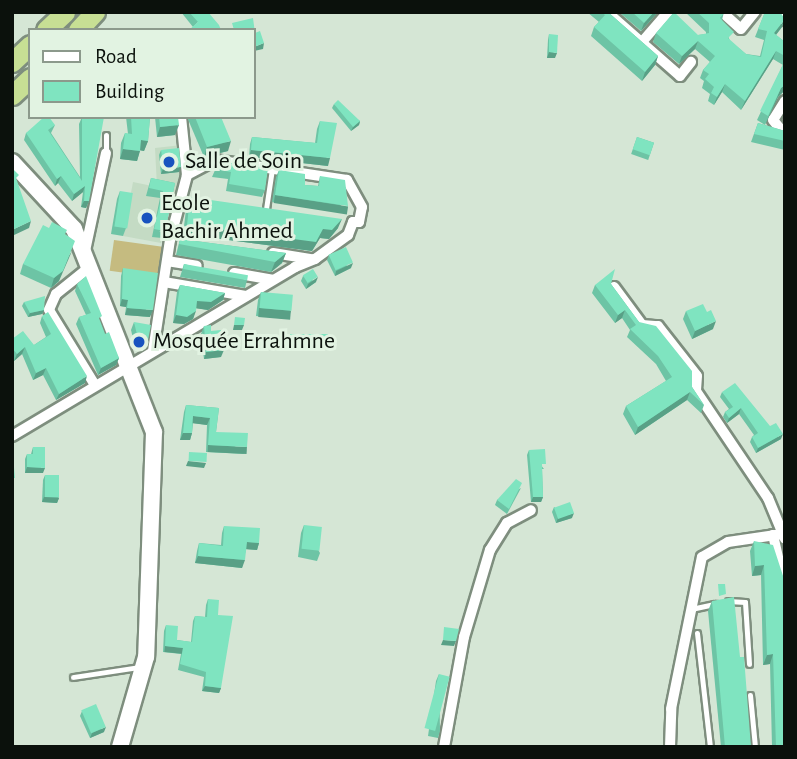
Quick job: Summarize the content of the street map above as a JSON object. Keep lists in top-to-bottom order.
{
  "places": ["Salle de Soin", "Ecole Bachir Ahmed", "Mosquée Errahmne"],
  "legend": ["Road", "Building"]
}
